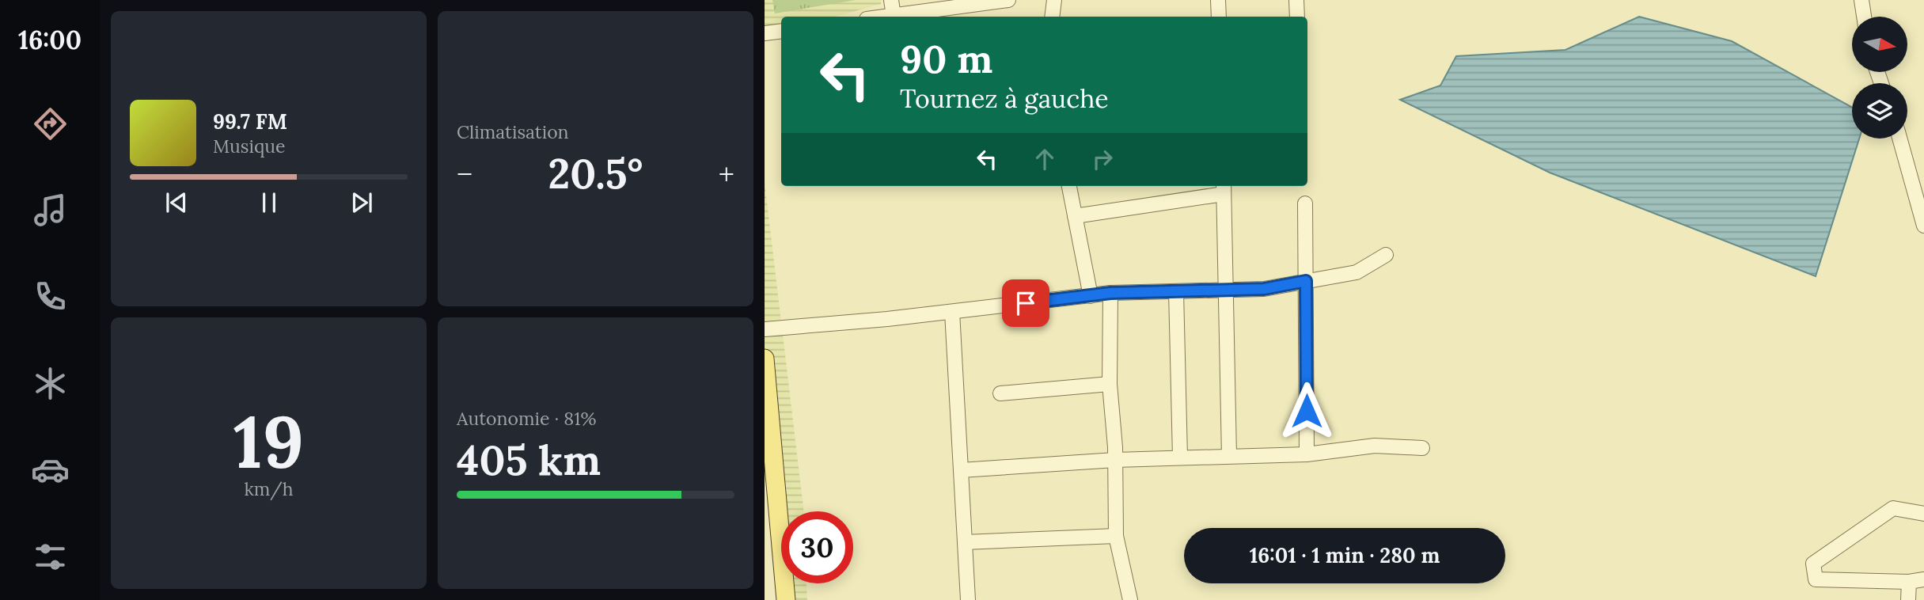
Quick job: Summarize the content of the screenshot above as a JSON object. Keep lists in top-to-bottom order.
{
  "north": "right",
  "page": {
    "tabs": "16:00",
    "tile": [
      "Climatisation",
      ["19", "km/h"],
      ["Autonomie · 81%", "405 km"]
    ],
    "turn": ["90 m", "Tournez à gauche"],
    "song": ["99.7 FM", "Musique"],
    "heat": ["−", "20.5°", "+"],
    "limit": "30",
    "trip": "16:01 · 1 min · 280 m"
  }
}
